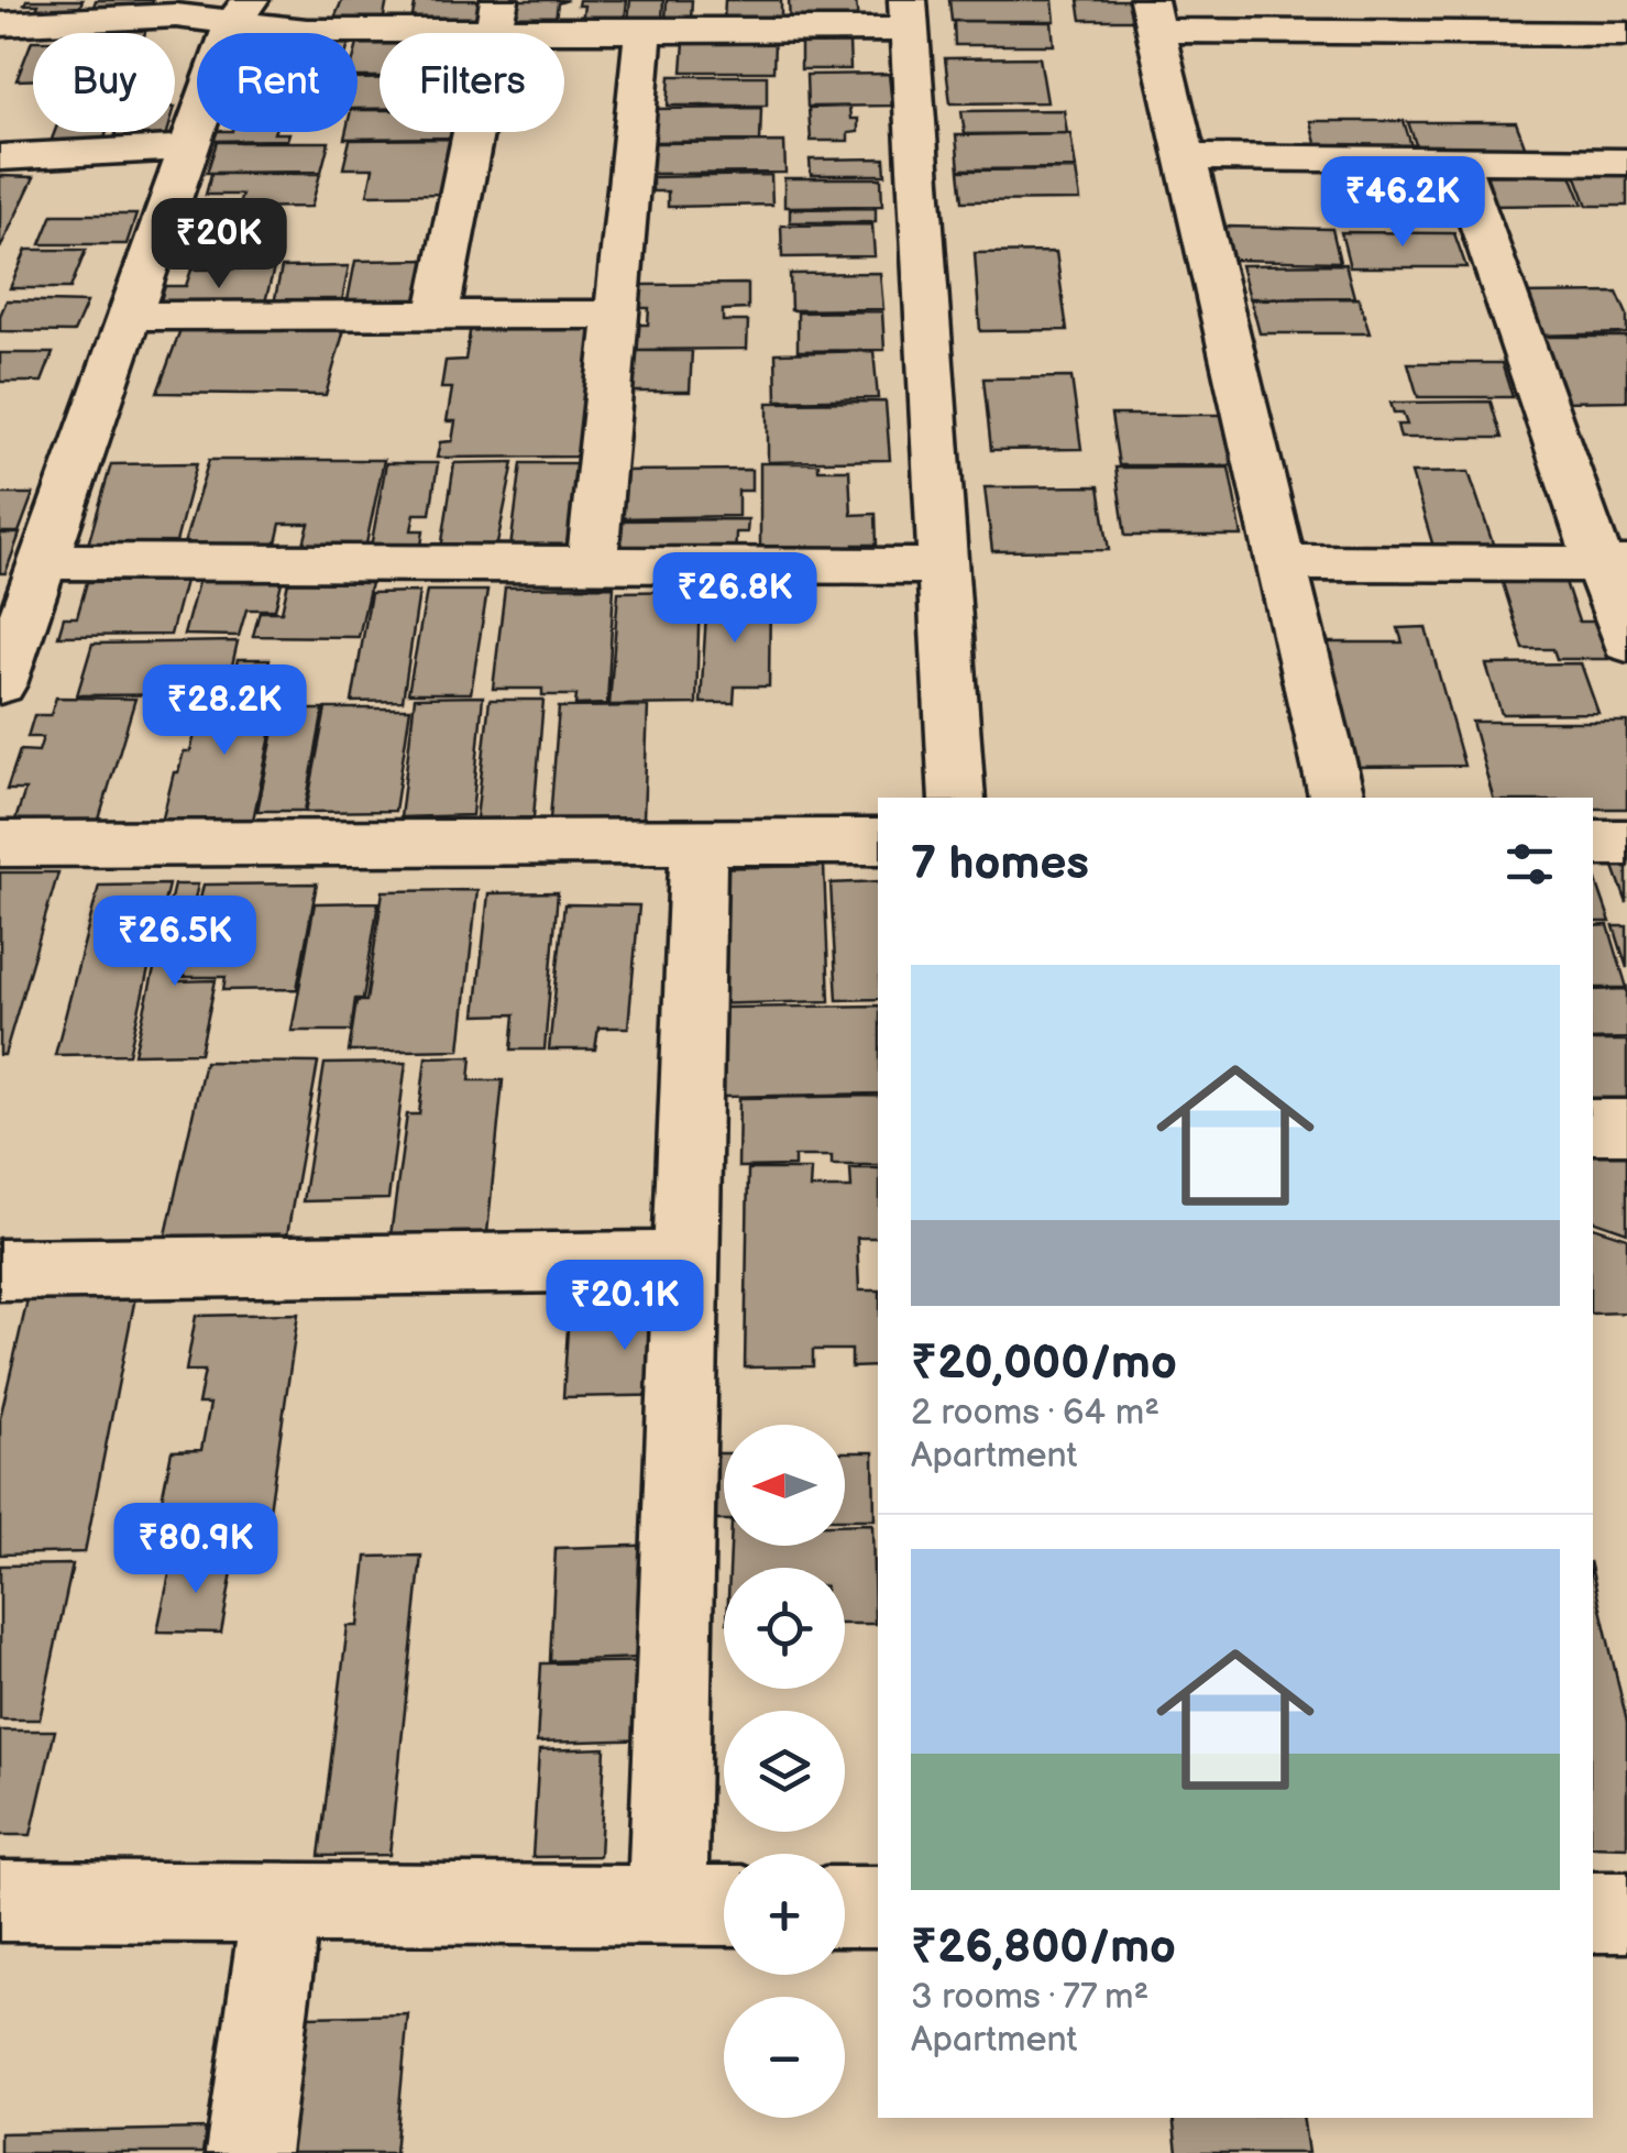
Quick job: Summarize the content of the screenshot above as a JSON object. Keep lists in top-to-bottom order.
{
  "north": "left",
  "page": {
    "chip": ["Buy", "Rent", "Filters"],
    "price": [
      "₹46.2K",
      "₹20K",
      "₹26.8K",
      "₹28.2K",
      "₹26.5K",
      "₹20.1K",
      "₹80.9K"
    ],
    "heading": "7 homes",
    "list": [
      {
        "name": "₹20,000/mo",
        "note": "2 rooms · 64 m² · Apartment"
      },
      {
        "name": "₹26,800/mo",
        "note": "3 rooms · 77 m² · Apartment"
      }
    ],
    "map_buttons": ["+", "−"]
  }
}
